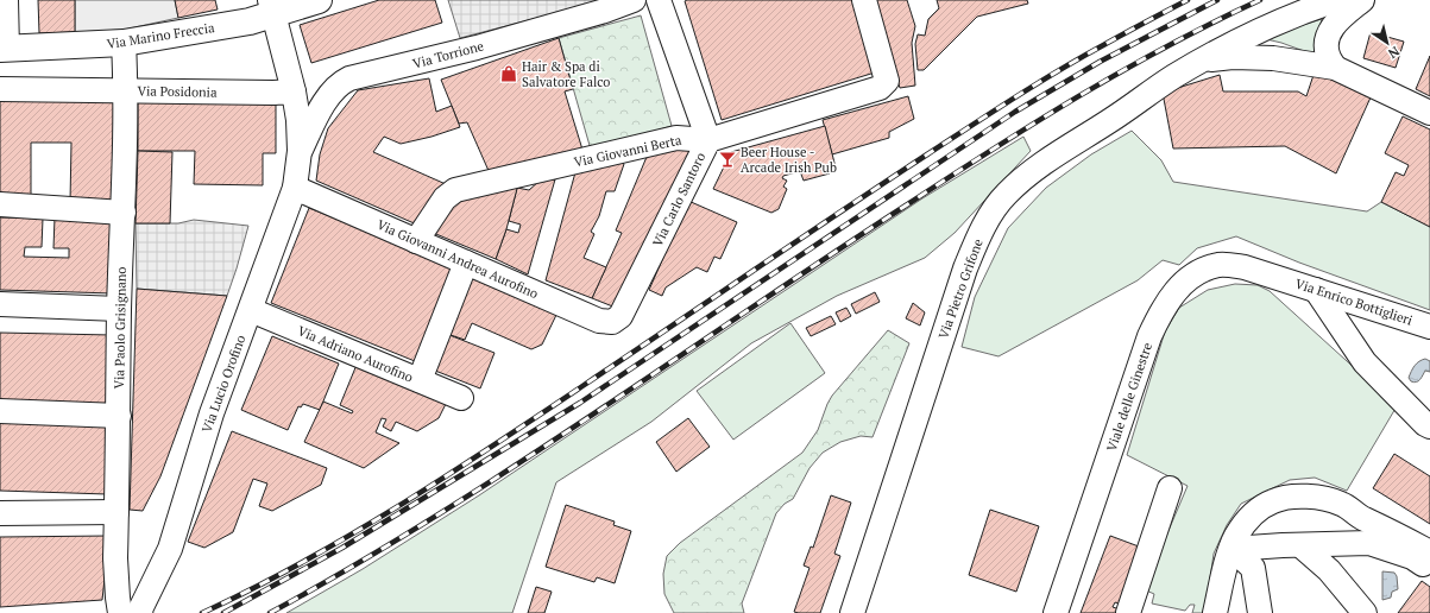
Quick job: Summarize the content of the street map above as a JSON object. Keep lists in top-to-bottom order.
{
  "streets": {
    "main road": ["Via Marino Freccia"],
    "street": [
      "Via Torrione",
      "Via Posidonia",
      "Via Giovanni Berta",
      "Via Carlo Santoro",
      "Via Giovanni Andrea Aurofino",
      "Via Pietro Grifone",
      "Via Enrico Bottiglieri",
      "Via Paolo Grisignano",
      "Via Adriano Aurofino",
      "Via Lucio Orofino",
      "Viale delle Ginestre"
    ]
  },
  "crossings": [
    ["Via Marino Freccia", "Via Paolo Grisignano"],
    ["Via Torrione", "Via Lucio Orofino"],
    ["Via Posidonia", "Via Paolo Grisignano"],
    ["Via Giovanni Berta", "Via Carlo Santoro"],
    ["Via Giovanni Berta", "Via Giovanni Andrea Aurofino"],
    ["Via Carlo Santoro", "Via Giovanni Andrea Aurofino"],
    ["Via Giovanni Andrea Aurofino", "Via Lucio Orofino"],
    ["Via Enrico Bottiglieri", "Viale delle Ginestre"],
    ["Via Paolo Grisignano", "Via Lucio Orofino"],
    ["Via Adriano Aurofino", "Via Lucio Orofino"]
  ],
  "places": {
    "shop": ["Hair & Spa di Salvatore Falco"],
    "bar": ["Beer House - Arcade Irish Pub"]
  },
  "north": "bottom right"
}
